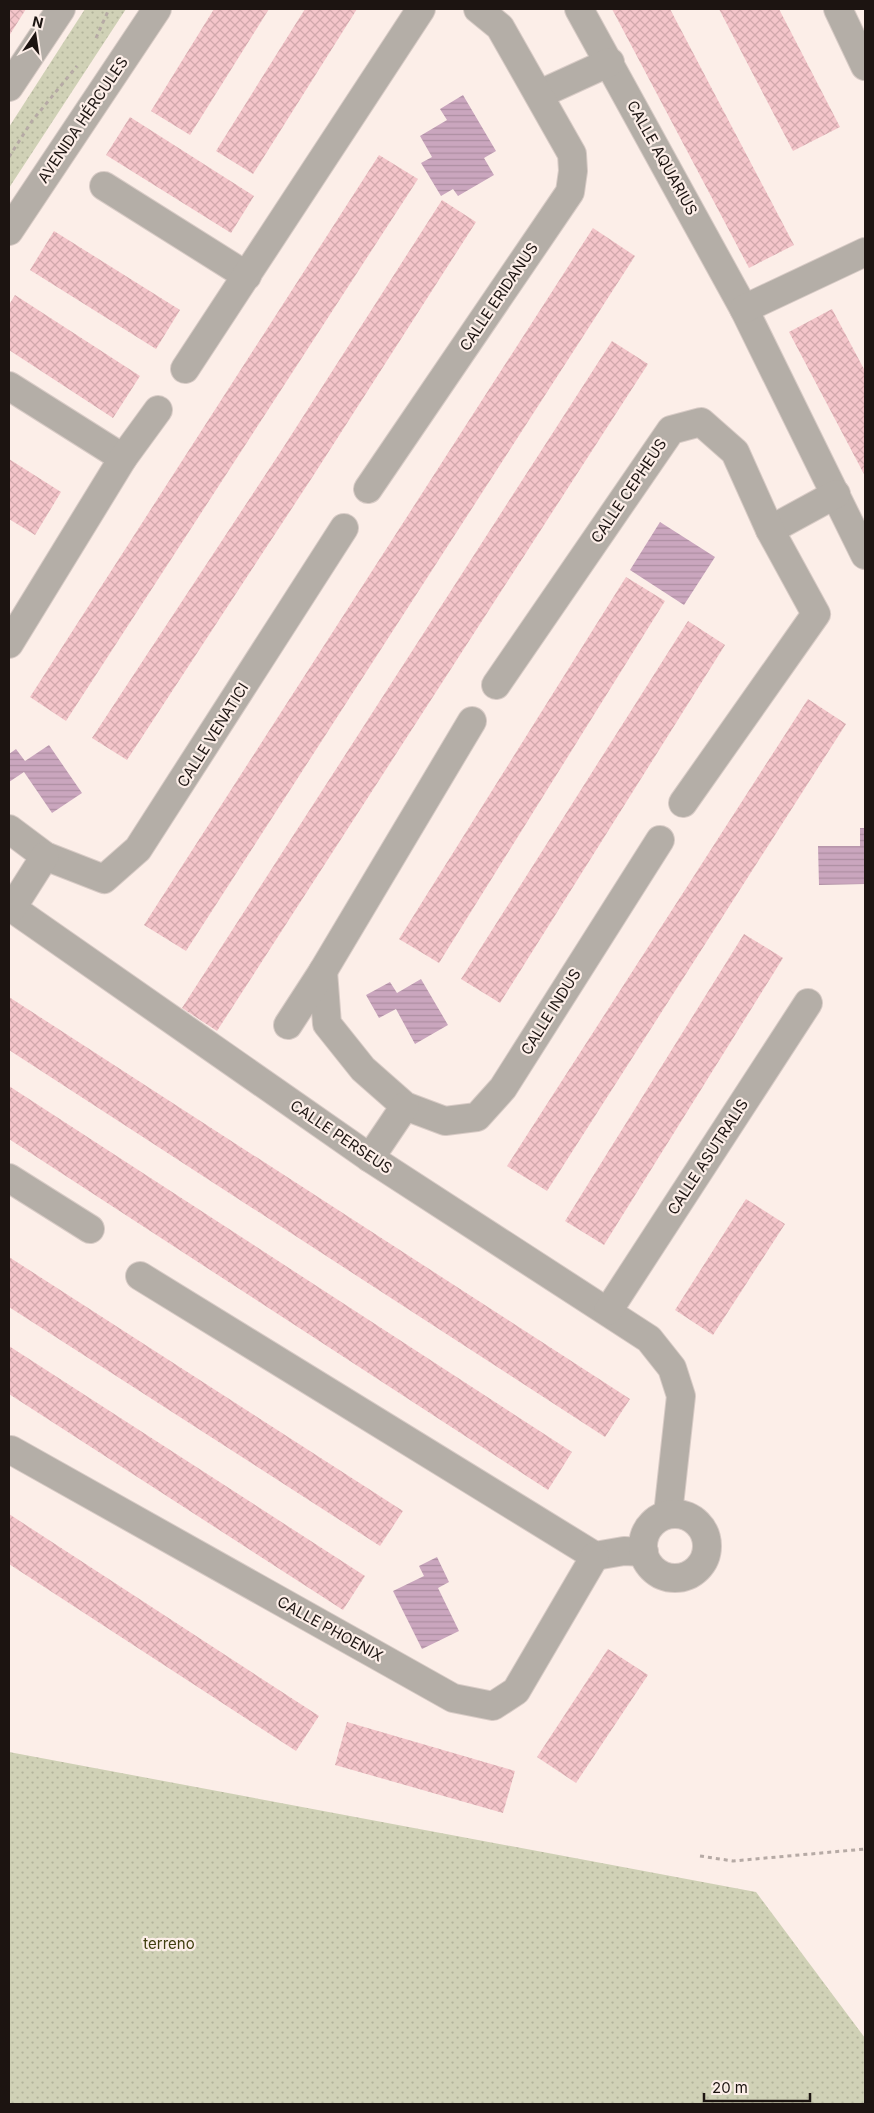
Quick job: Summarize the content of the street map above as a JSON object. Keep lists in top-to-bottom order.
{
  "streets": {
    "street": [
      "AVENIDA HÉRCULES",
      "CALLE AQUARIUS",
      "CALLE ERIDANUS",
      "CALLE CEPHEUS",
      "CALLE VENATICI",
      "CALLE INDUS",
      "CALLE PERSEUS",
      "CALLE ASUTRALIS",
      "CALLE PHOENIX"
    ]
  },
  "crossings": [
    ["CALLE PERSEUS", "CALLE ASUTRALIS"]
  ],
  "parks": ["terreno"],
  "scale_bar": "20 m",
  "north": "top"
}
